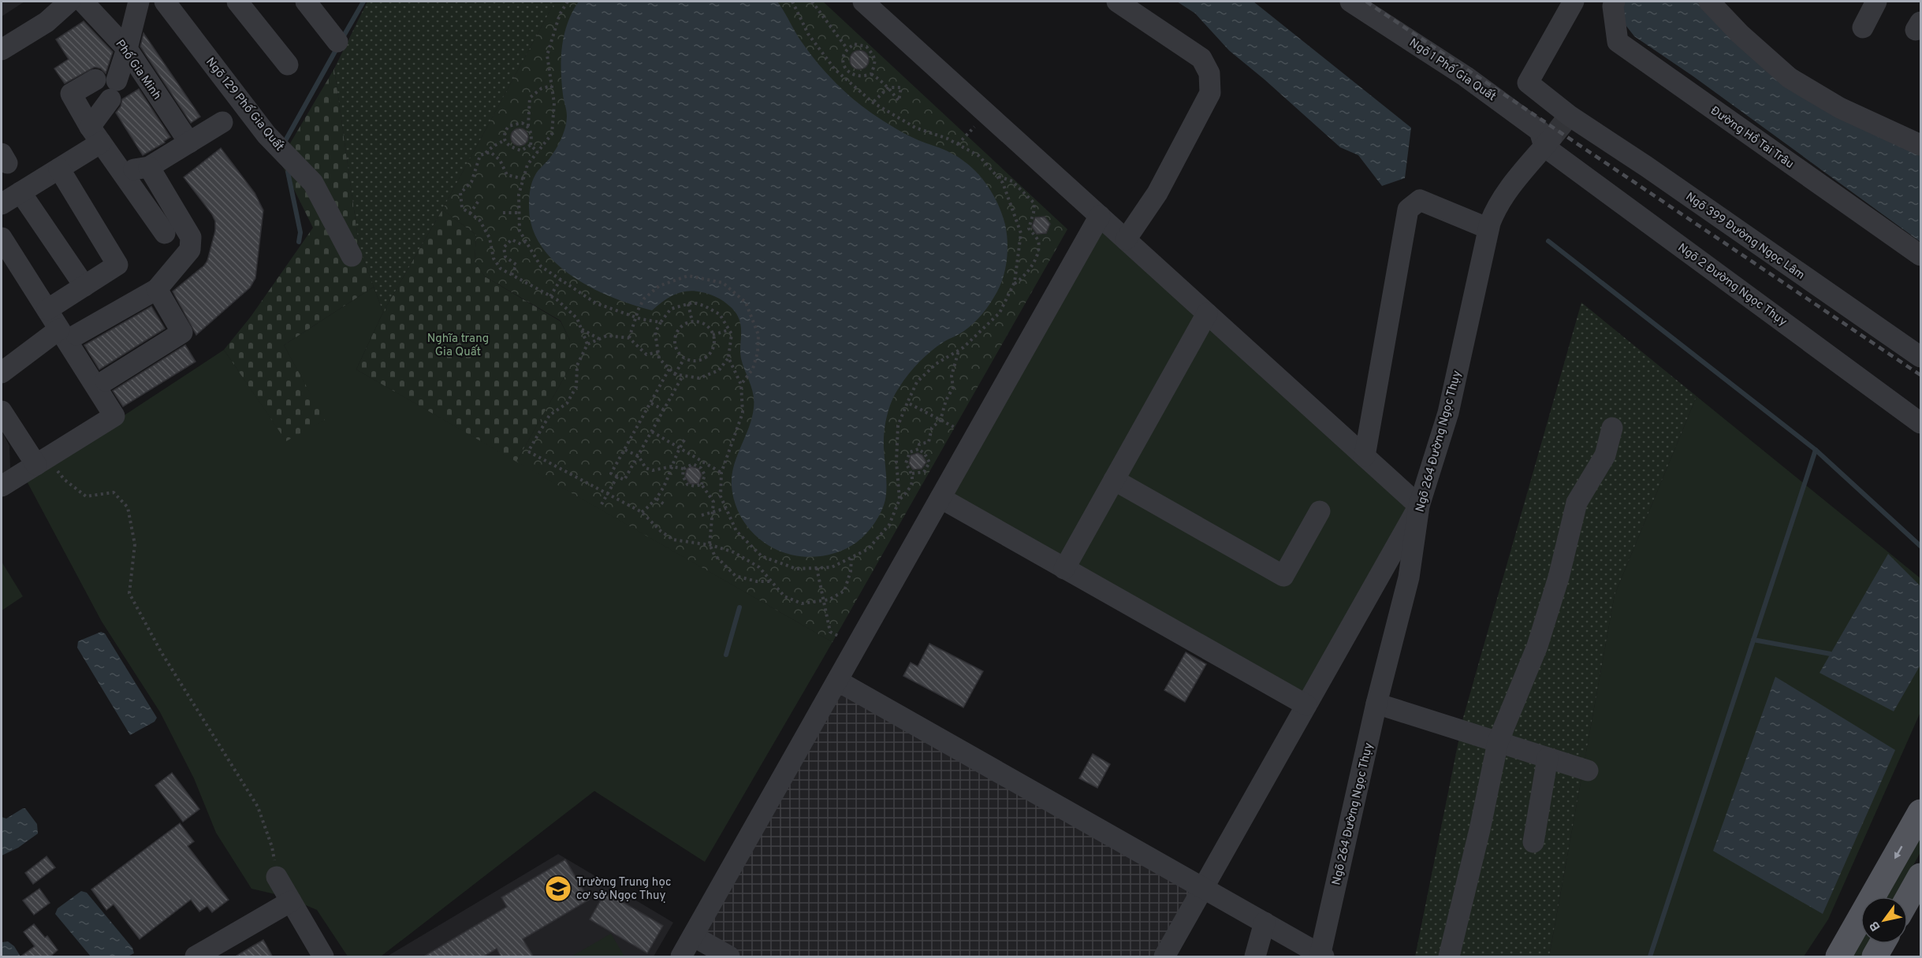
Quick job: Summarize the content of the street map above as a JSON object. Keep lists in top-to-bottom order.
{
  "streets": {
    "street": [
      "Phố Gia Minh",
      "Ngõ 1 Phố Gia Quất",
      "Ngõ 129 Phố Gia Quất",
      "Đường Hồ Tai Trâu",
      "Ngõ 399 Đường Ngọc Lâm",
      "Ngõ 2 Đường Ngọc Thụy",
      "Ngõ 264 Đường Ngọc Thụy"
    ]
  },
  "crossings": [
    ["Ngõ 1 Phố Gia Quất", "Ngõ 399 Đường Ngọc Lâm"],
    ["Ngõ 1 Phố Gia Quất", "Ngõ 2 Đường Ngọc Thụy"],
    ["Ngõ 1 Phố Gia Quất", "Ngõ 264 Đường Ngọc Thụy"],
    ["Ngõ 399 Đường Ngọc Lâm", "Ngõ 2 Đường Ngọc Thụy"],
    ["Ngõ 399 Đường Ngọc Lâm", "Ngõ 264 Đường Ngọc Thụy"],
    ["Ngõ 2 Đường Ngọc Thụy", "Ngõ 264 Đường Ngọc Thụy"]
  ],
  "parks": ["Nghĩa trang Gia Quất"],
  "places": {
    "school or university": ["Trường Trung học cơ sở Ngọc Thuỵ"]
  },
  "north": "bottom left"
}
